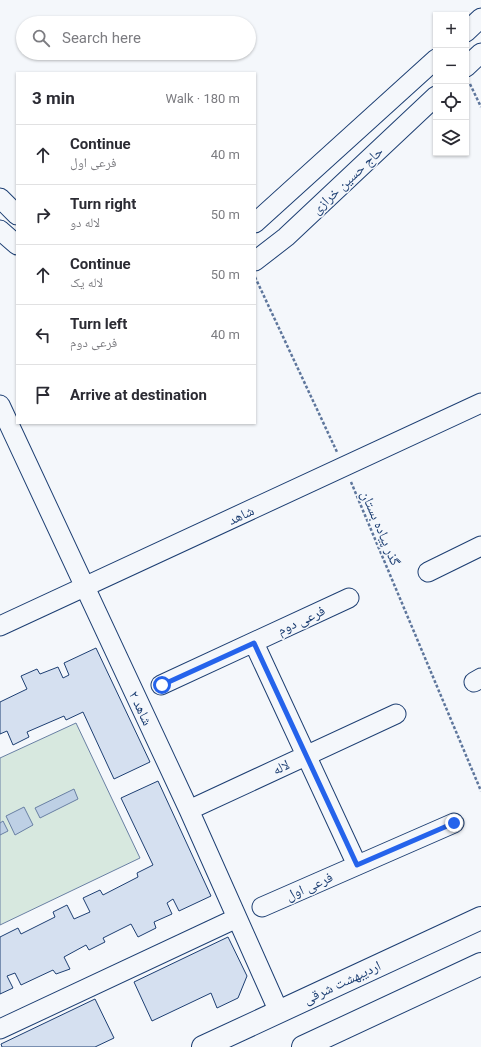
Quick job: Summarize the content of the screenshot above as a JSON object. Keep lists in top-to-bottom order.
{
  "streets": {
    "main road": ["اردیبهشت شرقی"],
    "street": [
      "حاج حسین خرازی",
      "شاهد",
      "فرعی دوم",
      "شاهد ۲",
      "لاله",
      "فرعی اول"
    ],
    "path": ["گذر پیاده بستان"]
  },
  "crossings": [
    ["شاهد", "گذر پیاده بستان"],
    ["شاهد", "شاهد ۲"],
    ["شاهد ۲", "لاله"],
    ["شاهد ۲", "اردیبهشت شرقی"]
  ],
  "page": {
    "map_buttons": ["+", "−"],
    "search": "Search here",
    "heading": ["3 min", "Walk · 180 m"],
    "list": [
      ["Continue", "فرعی اول", "40 m"],
      ["Turn right", "لاله دو", "50 m"],
      ["Continue", "لاله یک", "50 m"],
      ["Turn left", "فرعی دوم", "40 m"],
      "Arrive at destination"
    ]
  }
}
